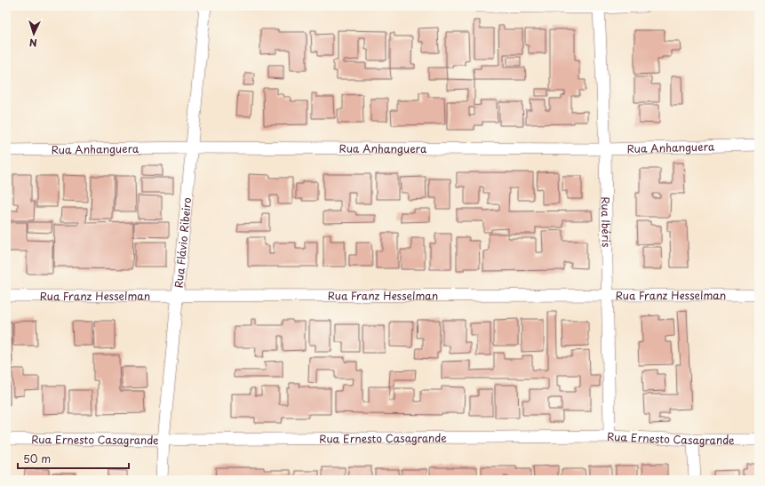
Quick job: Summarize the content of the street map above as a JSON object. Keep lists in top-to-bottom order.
{
  "streets": {
    "street": [
      "Rua Anhanguera",
      "Rua Ibéris",
      "Rua Flávio Ribeiro",
      "Rua Franz Hesselman",
      "Rua Ernesto Casagrande"
    ]
  },
  "crossings": [
    ["Rua Anhanguera", "Rua Ibéris"],
    ["Rua Anhanguera", "Rua Flávio Ribeiro"],
    ["Rua Ibéris", "Rua Franz Hesselman"],
    ["Rua Ibéris", "Rua Ernesto Casagrande"],
    ["Rua Flávio Ribeiro", "Rua Franz Hesselman"],
    ["Rua Flávio Ribeiro", "Rua Ernesto Casagrande"]
  ],
  "scale_bar": "50 m",
  "north": "bottom"
}
